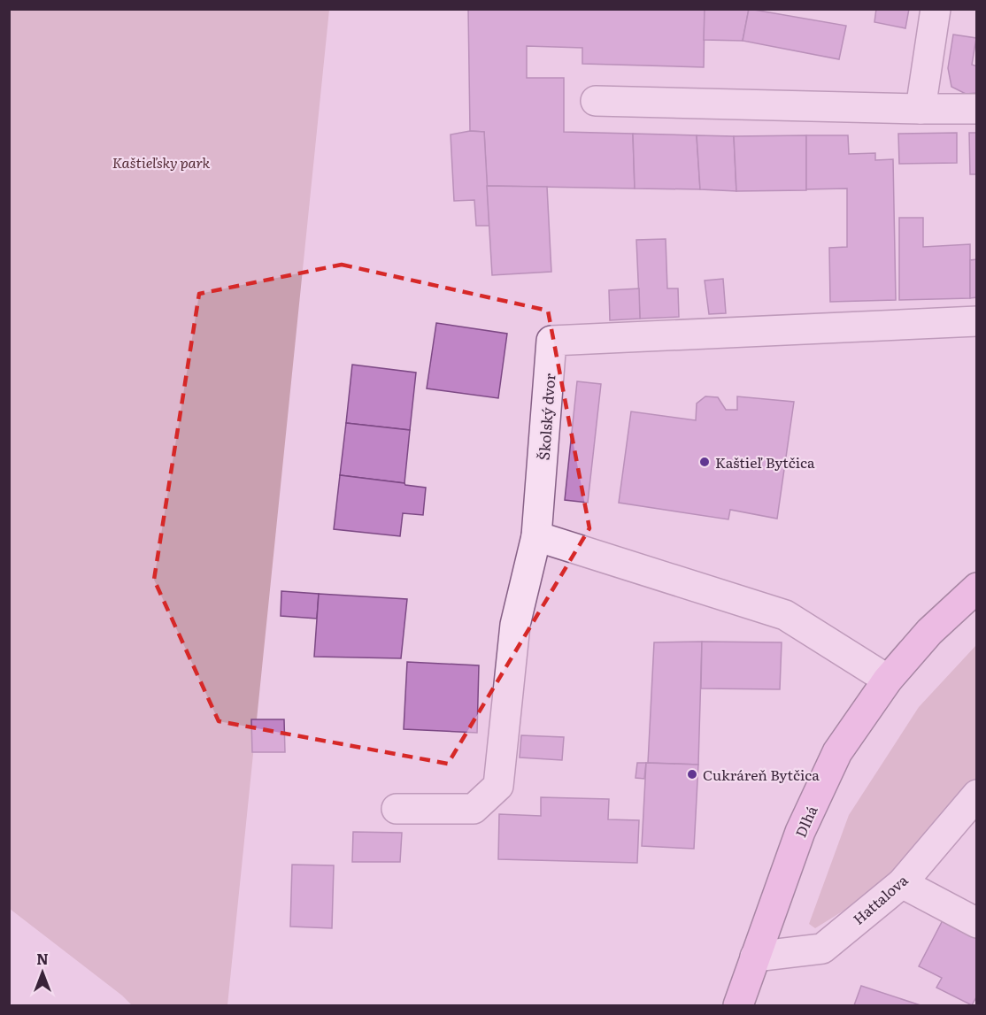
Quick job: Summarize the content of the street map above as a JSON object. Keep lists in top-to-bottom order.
{
  "streets": {
    "main road": ["Dlhá"],
    "street": ["Školský dvor", "Hattalova"]
  },
  "crossings": [
    ["Dlhá", "Hattalova"]
  ],
  "parks": ["Kaštieľsky park"],
  "places": ["Kaštieľ Bytčica", "Cukráreň Bytčica"],
  "north": "top"
}
